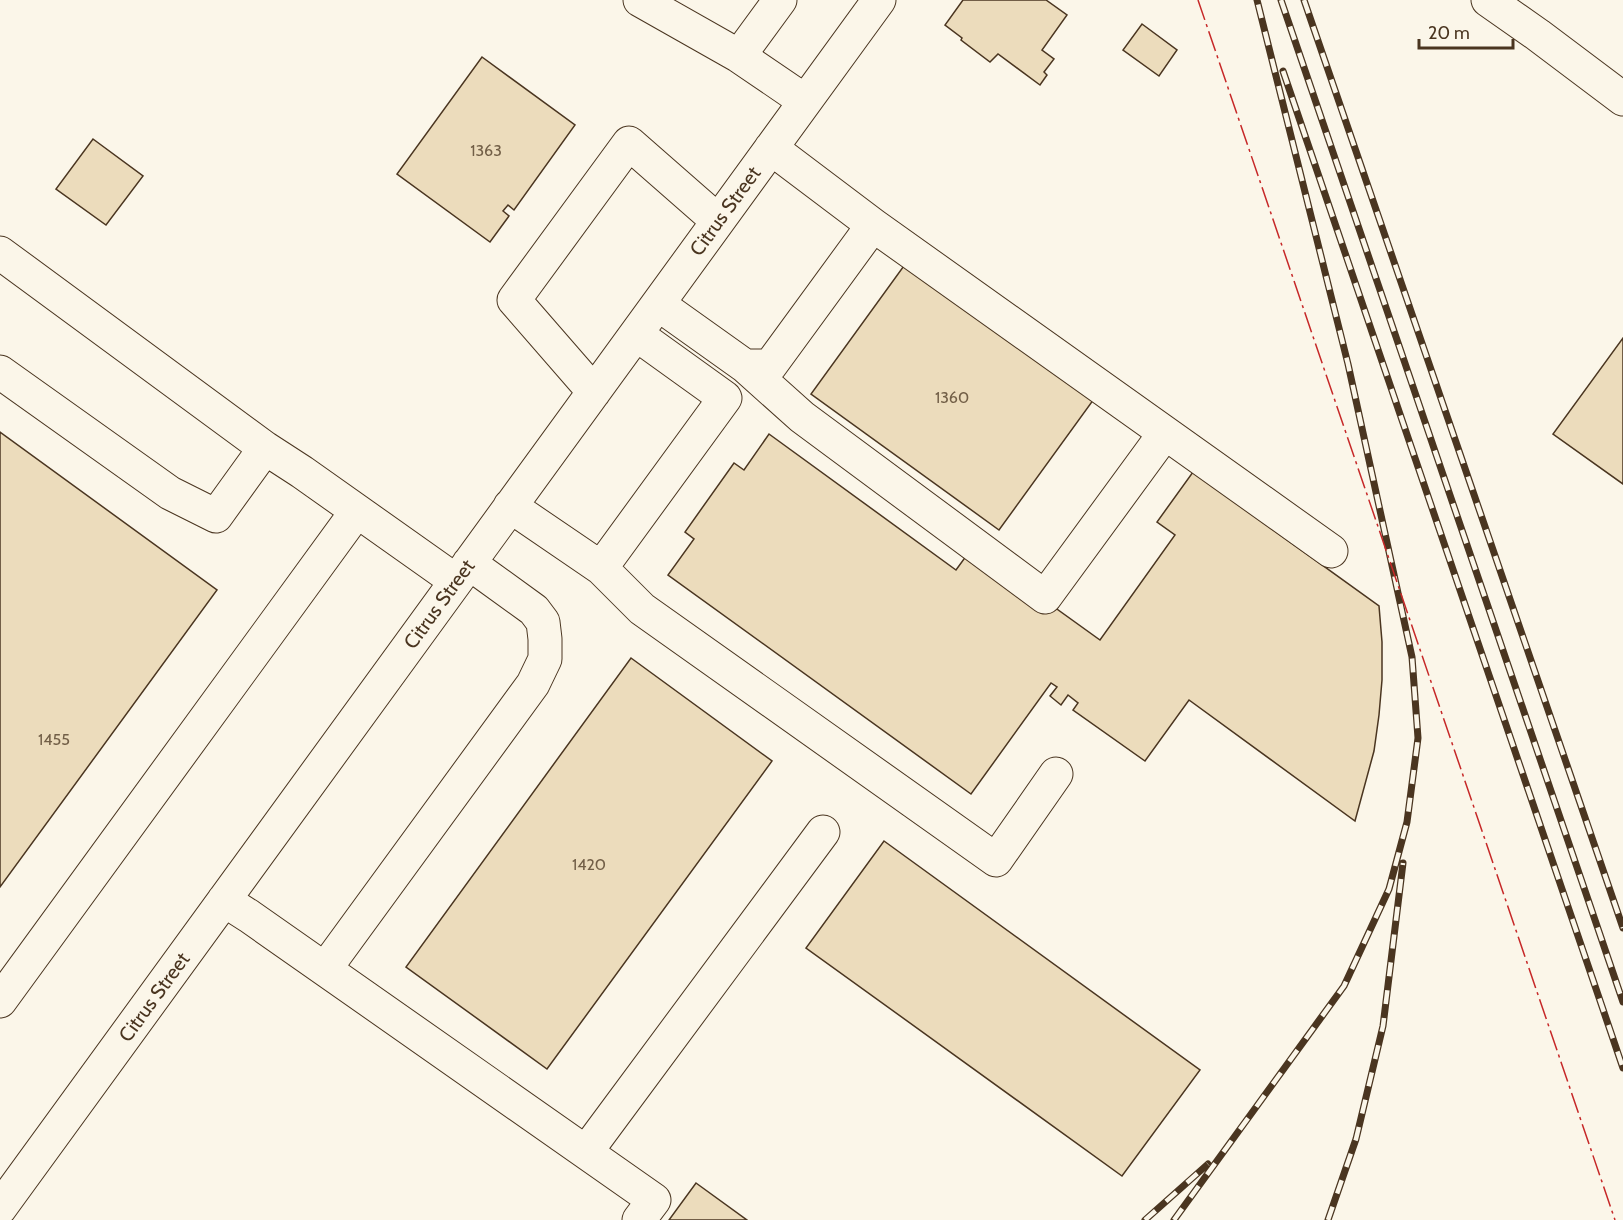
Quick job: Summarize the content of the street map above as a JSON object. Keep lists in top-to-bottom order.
{
  "streets": {
    "street": ["Citrus Street"]
  },
  "house_numbers": [
    "1363",
    "1360",
    "1455",
    "1420"
  ],
  "scale_bar": "20 m"
}
